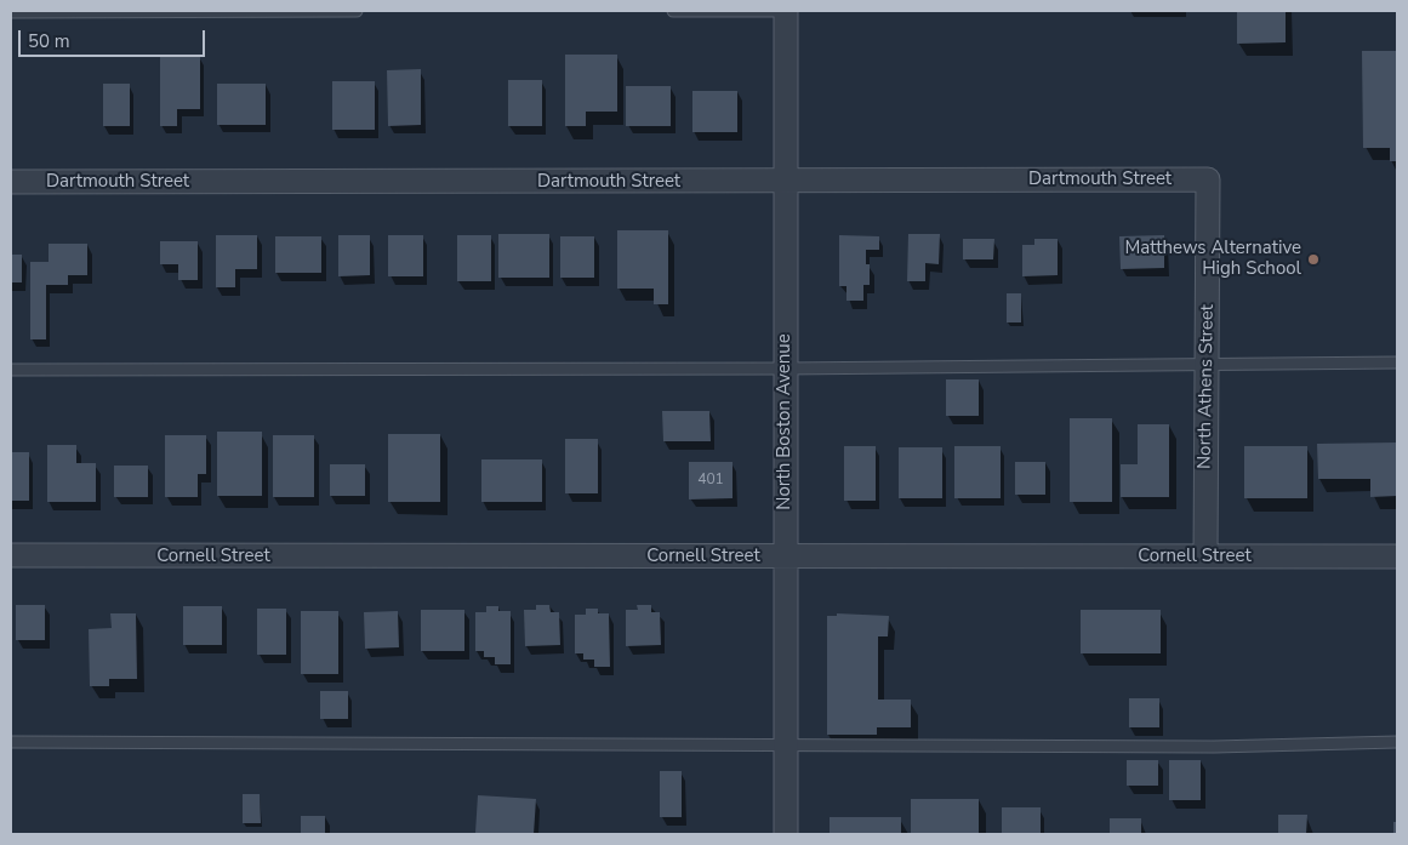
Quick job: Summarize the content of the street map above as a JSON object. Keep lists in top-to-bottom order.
{
  "streets": {
    "street": [
      "Dartmouth Street",
      "North Athens Street",
      "North Boston Avenue",
      "Cornell Street"
    ]
  },
  "crossings": [
    ["Dartmouth Street", "North Athens Street"],
    ["Dartmouth Street", "North Boston Avenue"],
    ["North Athens Street", "Cornell Street"],
    ["North Boston Avenue", "Cornell Street"]
  ],
  "places": ["Matthews Alternative High School"],
  "house_numbers": ["401"],
  "scale_bar": "50 m"
}
